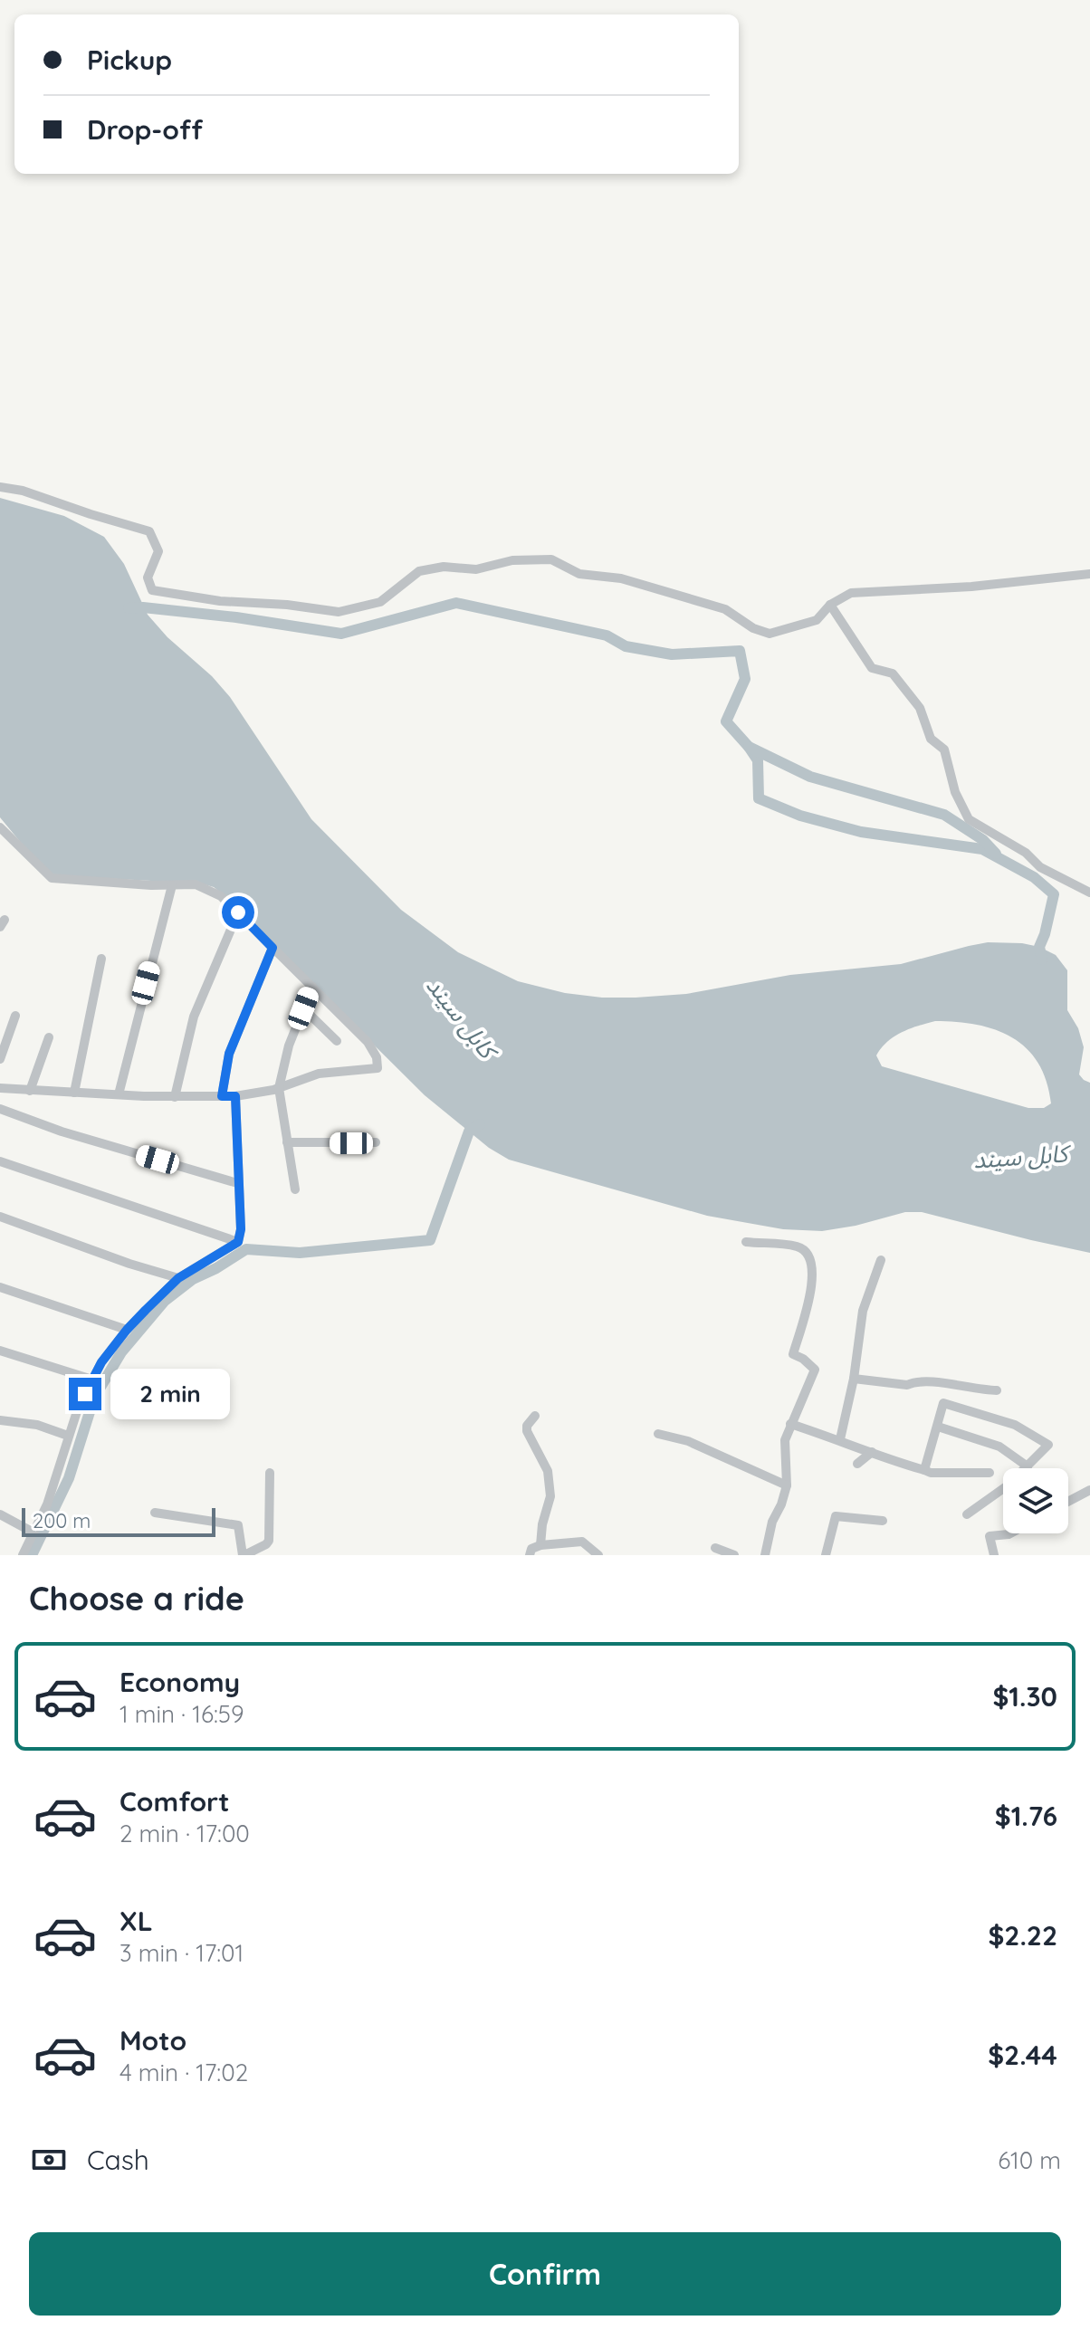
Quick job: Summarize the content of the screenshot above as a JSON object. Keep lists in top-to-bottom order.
{
  "water": ["کابل سيند"],
  "scale_bar": "200 m",
  "page": {
    "banner": ["Pickup", "Drop-off"],
    "bubble": "2 min",
    "scale": "200 m",
    "heading": "Choose a ride",
    "list": [
      {
        "name": "Economy",
        "note": "1 min · 16:59",
        "value": "$1.30"
      },
      {
        "name": "Comfort",
        "note": "2 min · 17:00",
        "value": "$1.76"
      },
      {
        "name": "XL",
        "note": "3 min · 17:01",
        "value": "$2.22"
      },
      {
        "name": "Moto",
        "note": "4 min · 17:02",
        "value": "$2.44"
      }
    ],
    "pay": ["Cash", "610 m"],
    "buttons": "Confirm"
  }
}
